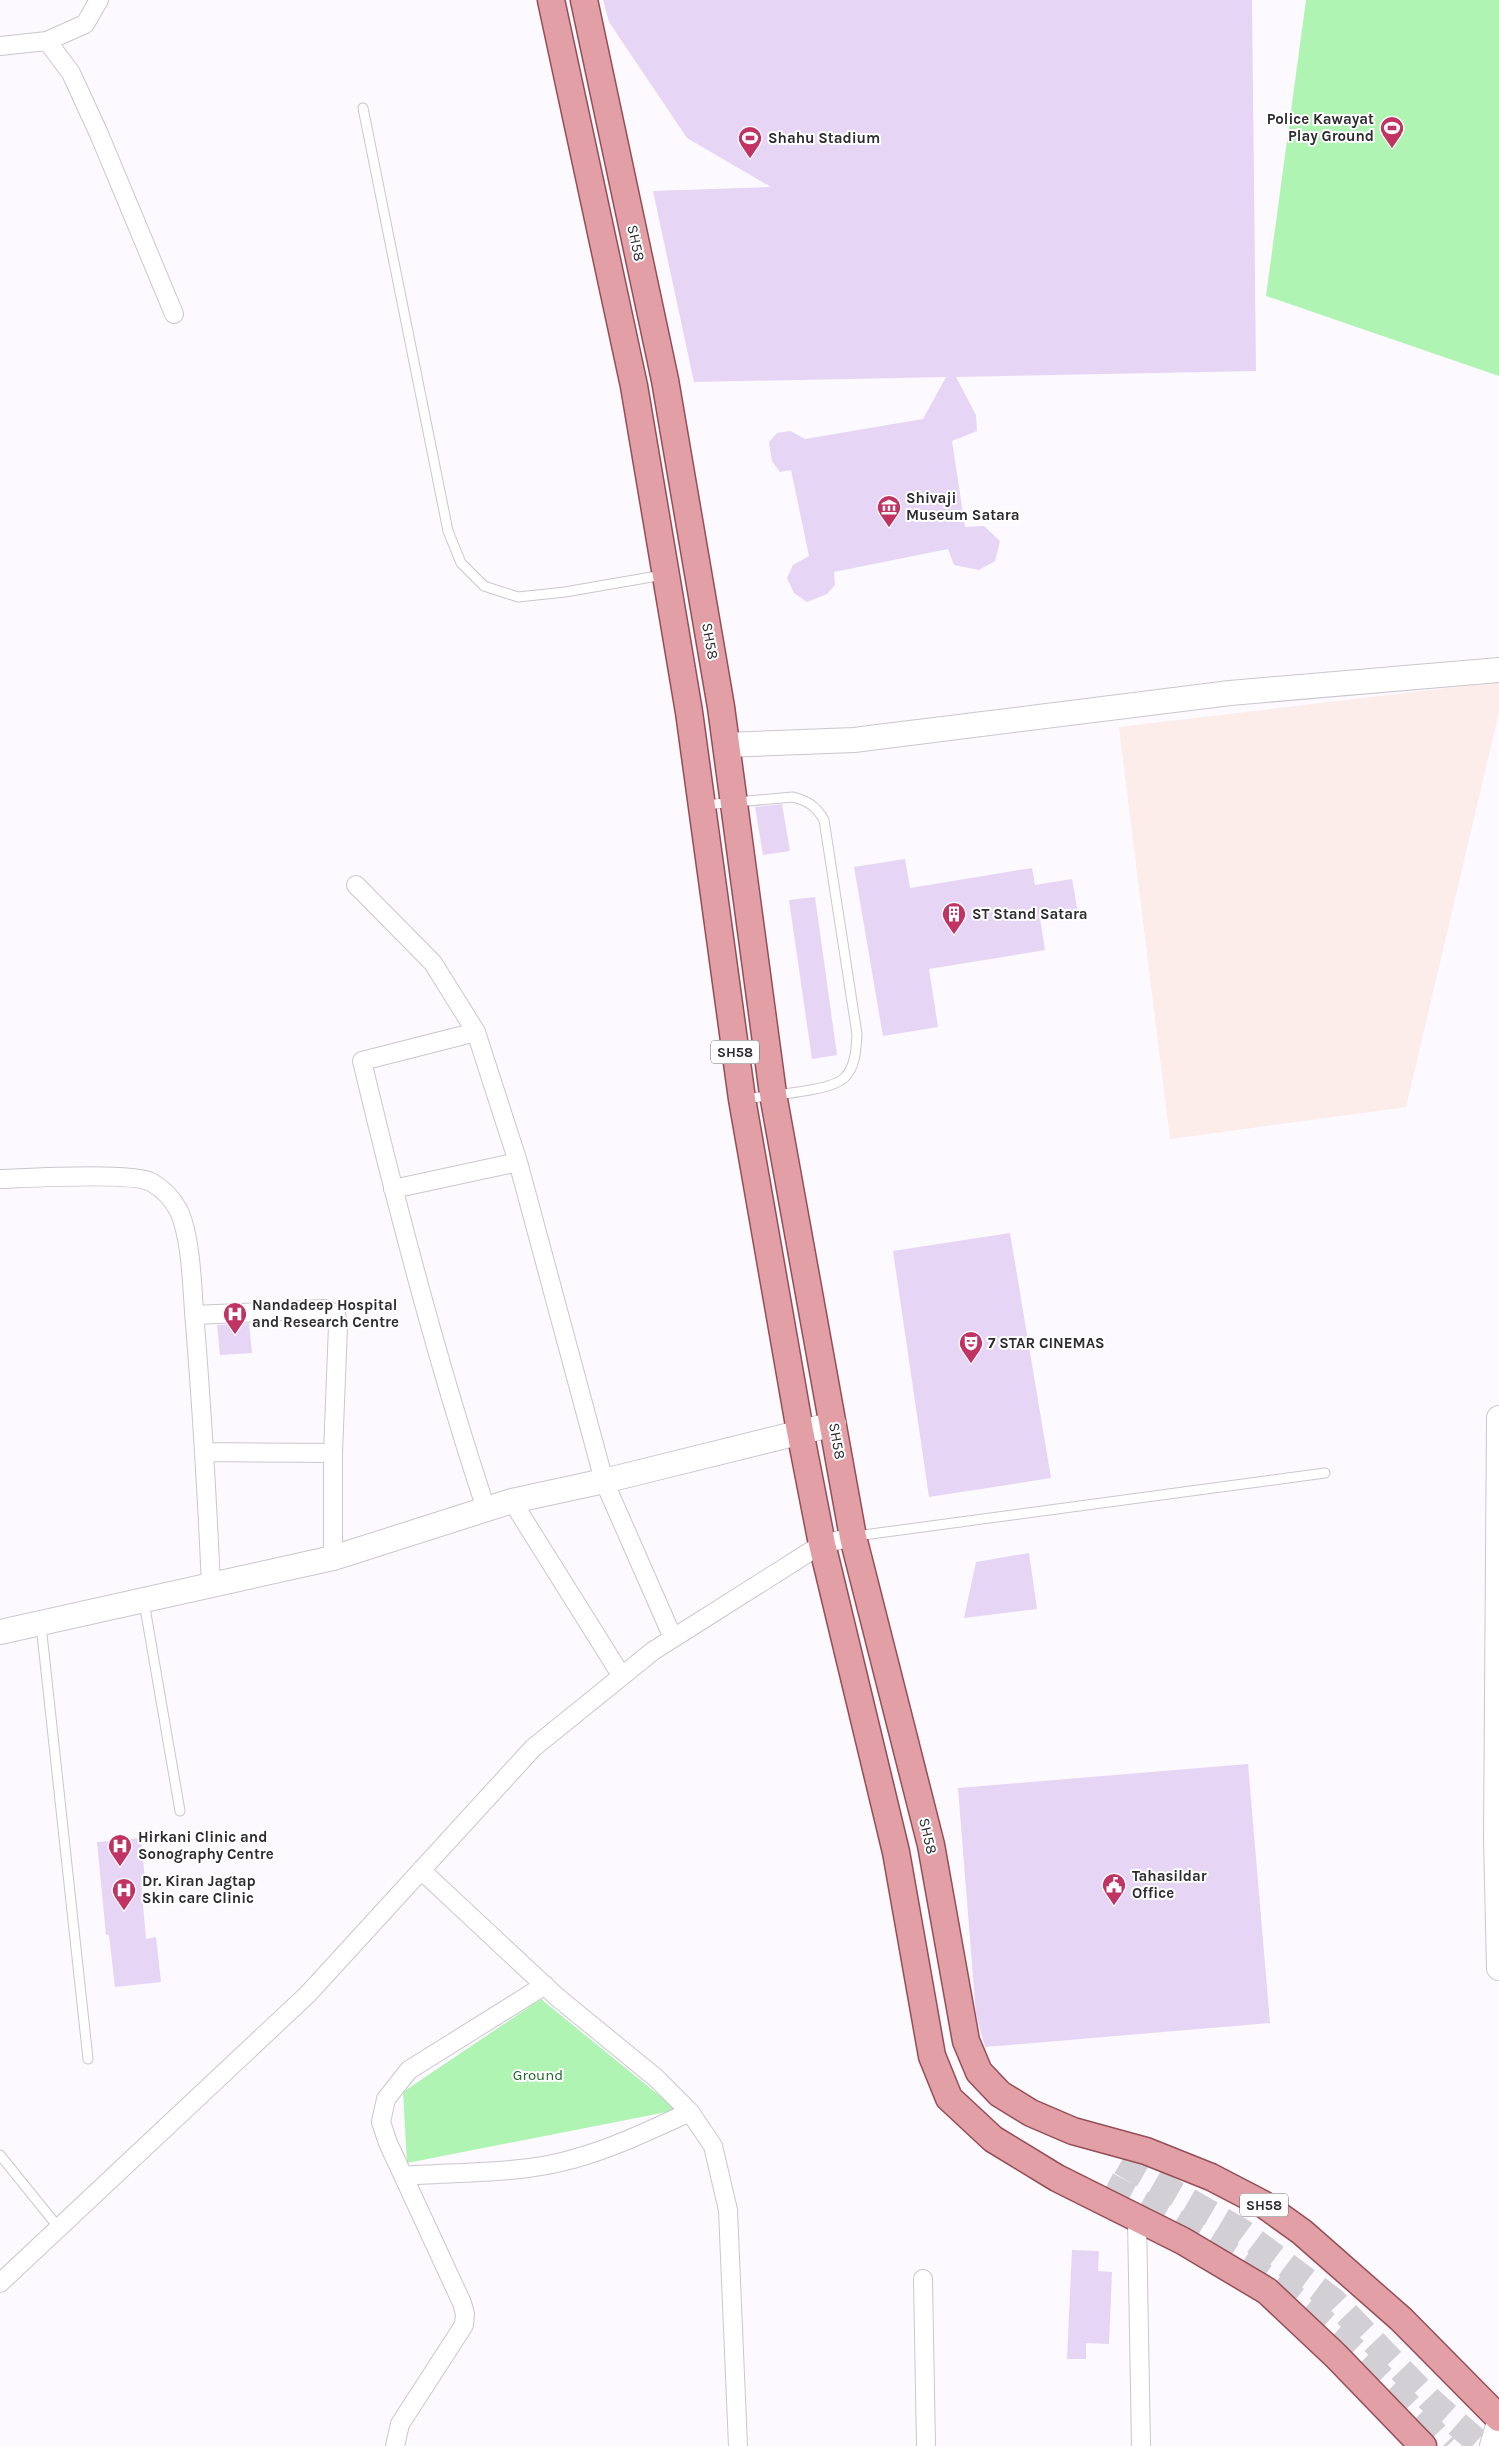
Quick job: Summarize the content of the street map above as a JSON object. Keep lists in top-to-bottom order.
{
  "streets": {
    "main road": ["SH58"]
  },
  "parks": ["Ground"],
  "places": {
    "sports": ["Police Kawayat Play Ground", "Shahu Stadium"],
    "museum": ["Shivaji Museum Satara"],
    "building": ["ST Stand Satara"],
    "hospital": ["Nandadeep Hospital and Research Centre", "Hirkani Clinic and Sonography Centre", "Dr. Kiran Jagtap Skin care Clinic"],
    "theatre": ["7 STAR CINEMAS"],
    "public building": ["Tahasildar Office"]
  }
}
